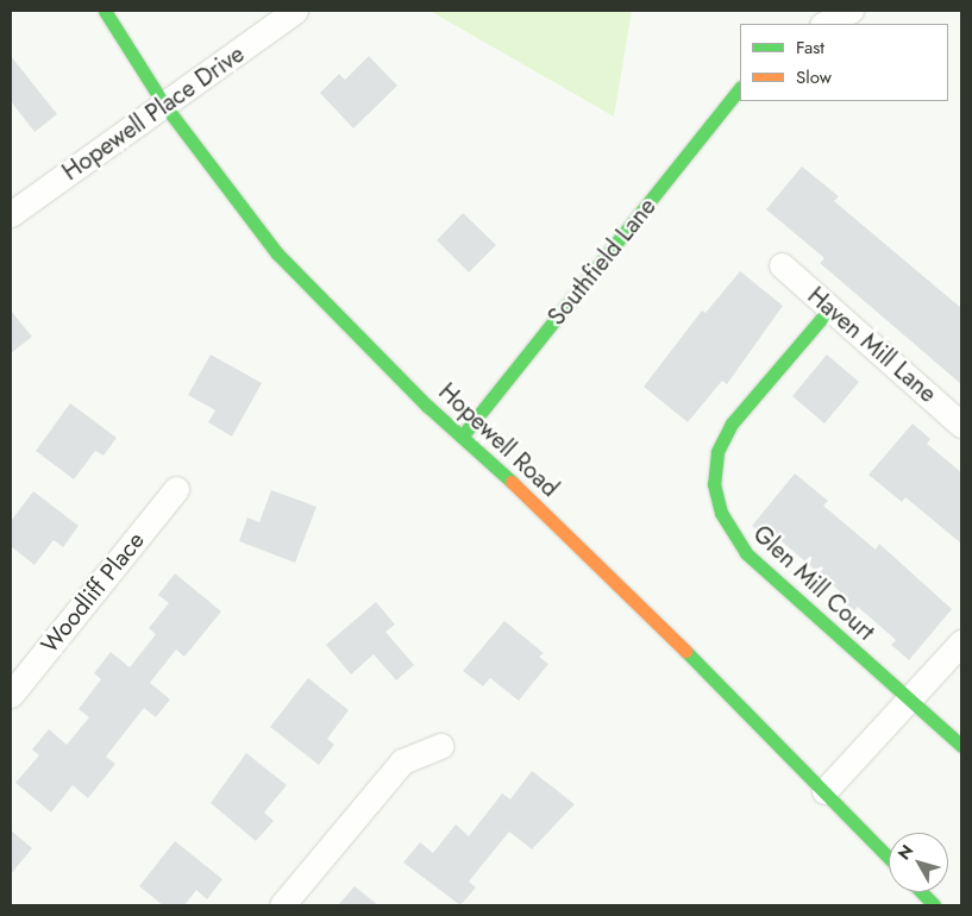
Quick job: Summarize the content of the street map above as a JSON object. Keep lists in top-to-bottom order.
{
  "streets": {
    "street": [
      "Hopewell Place Drive",
      "Southfield Lane",
      "Haven Mill Lane",
      "Hopewell Road",
      "Glen Mill Court",
      "Woodliff Place"
    ]
  },
  "crossings": [
    ["Hopewell Place Drive", "Hopewell Road"],
    ["Southfield Lane", "Hopewell Road"],
    ["Haven Mill Lane", "Glen Mill Court"]
  ],
  "legend": ["Fast", "Slow"],
  "north": "top left"
}
